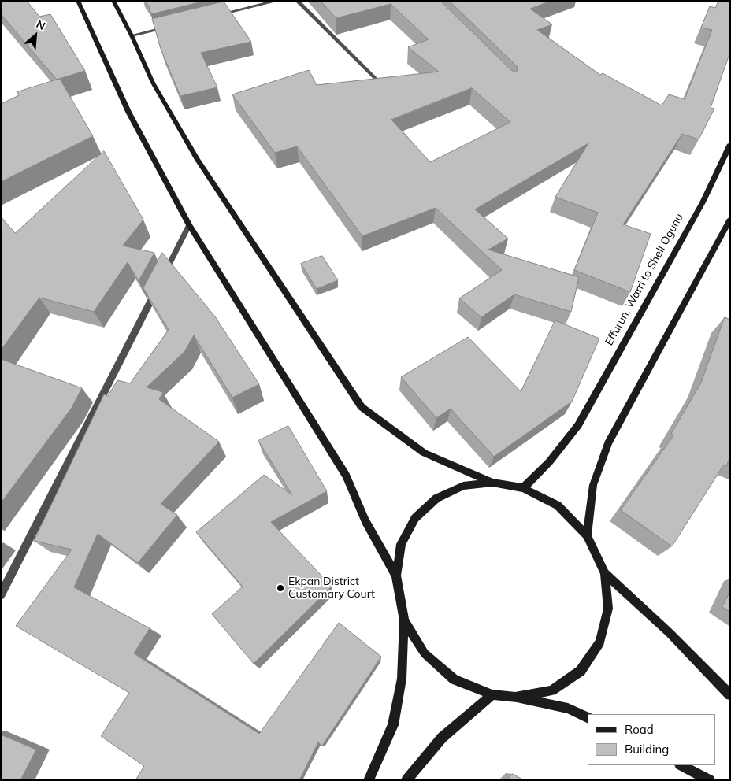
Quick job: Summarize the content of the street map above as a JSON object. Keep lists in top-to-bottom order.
{
  "streets": {
    "main road": ["Effurun, Warri to Shell Ogunu"]
  },
  "places": ["Ekpan District Customary Court"],
  "legend": ["Road", "Building"],
  "north": "top right"
}
